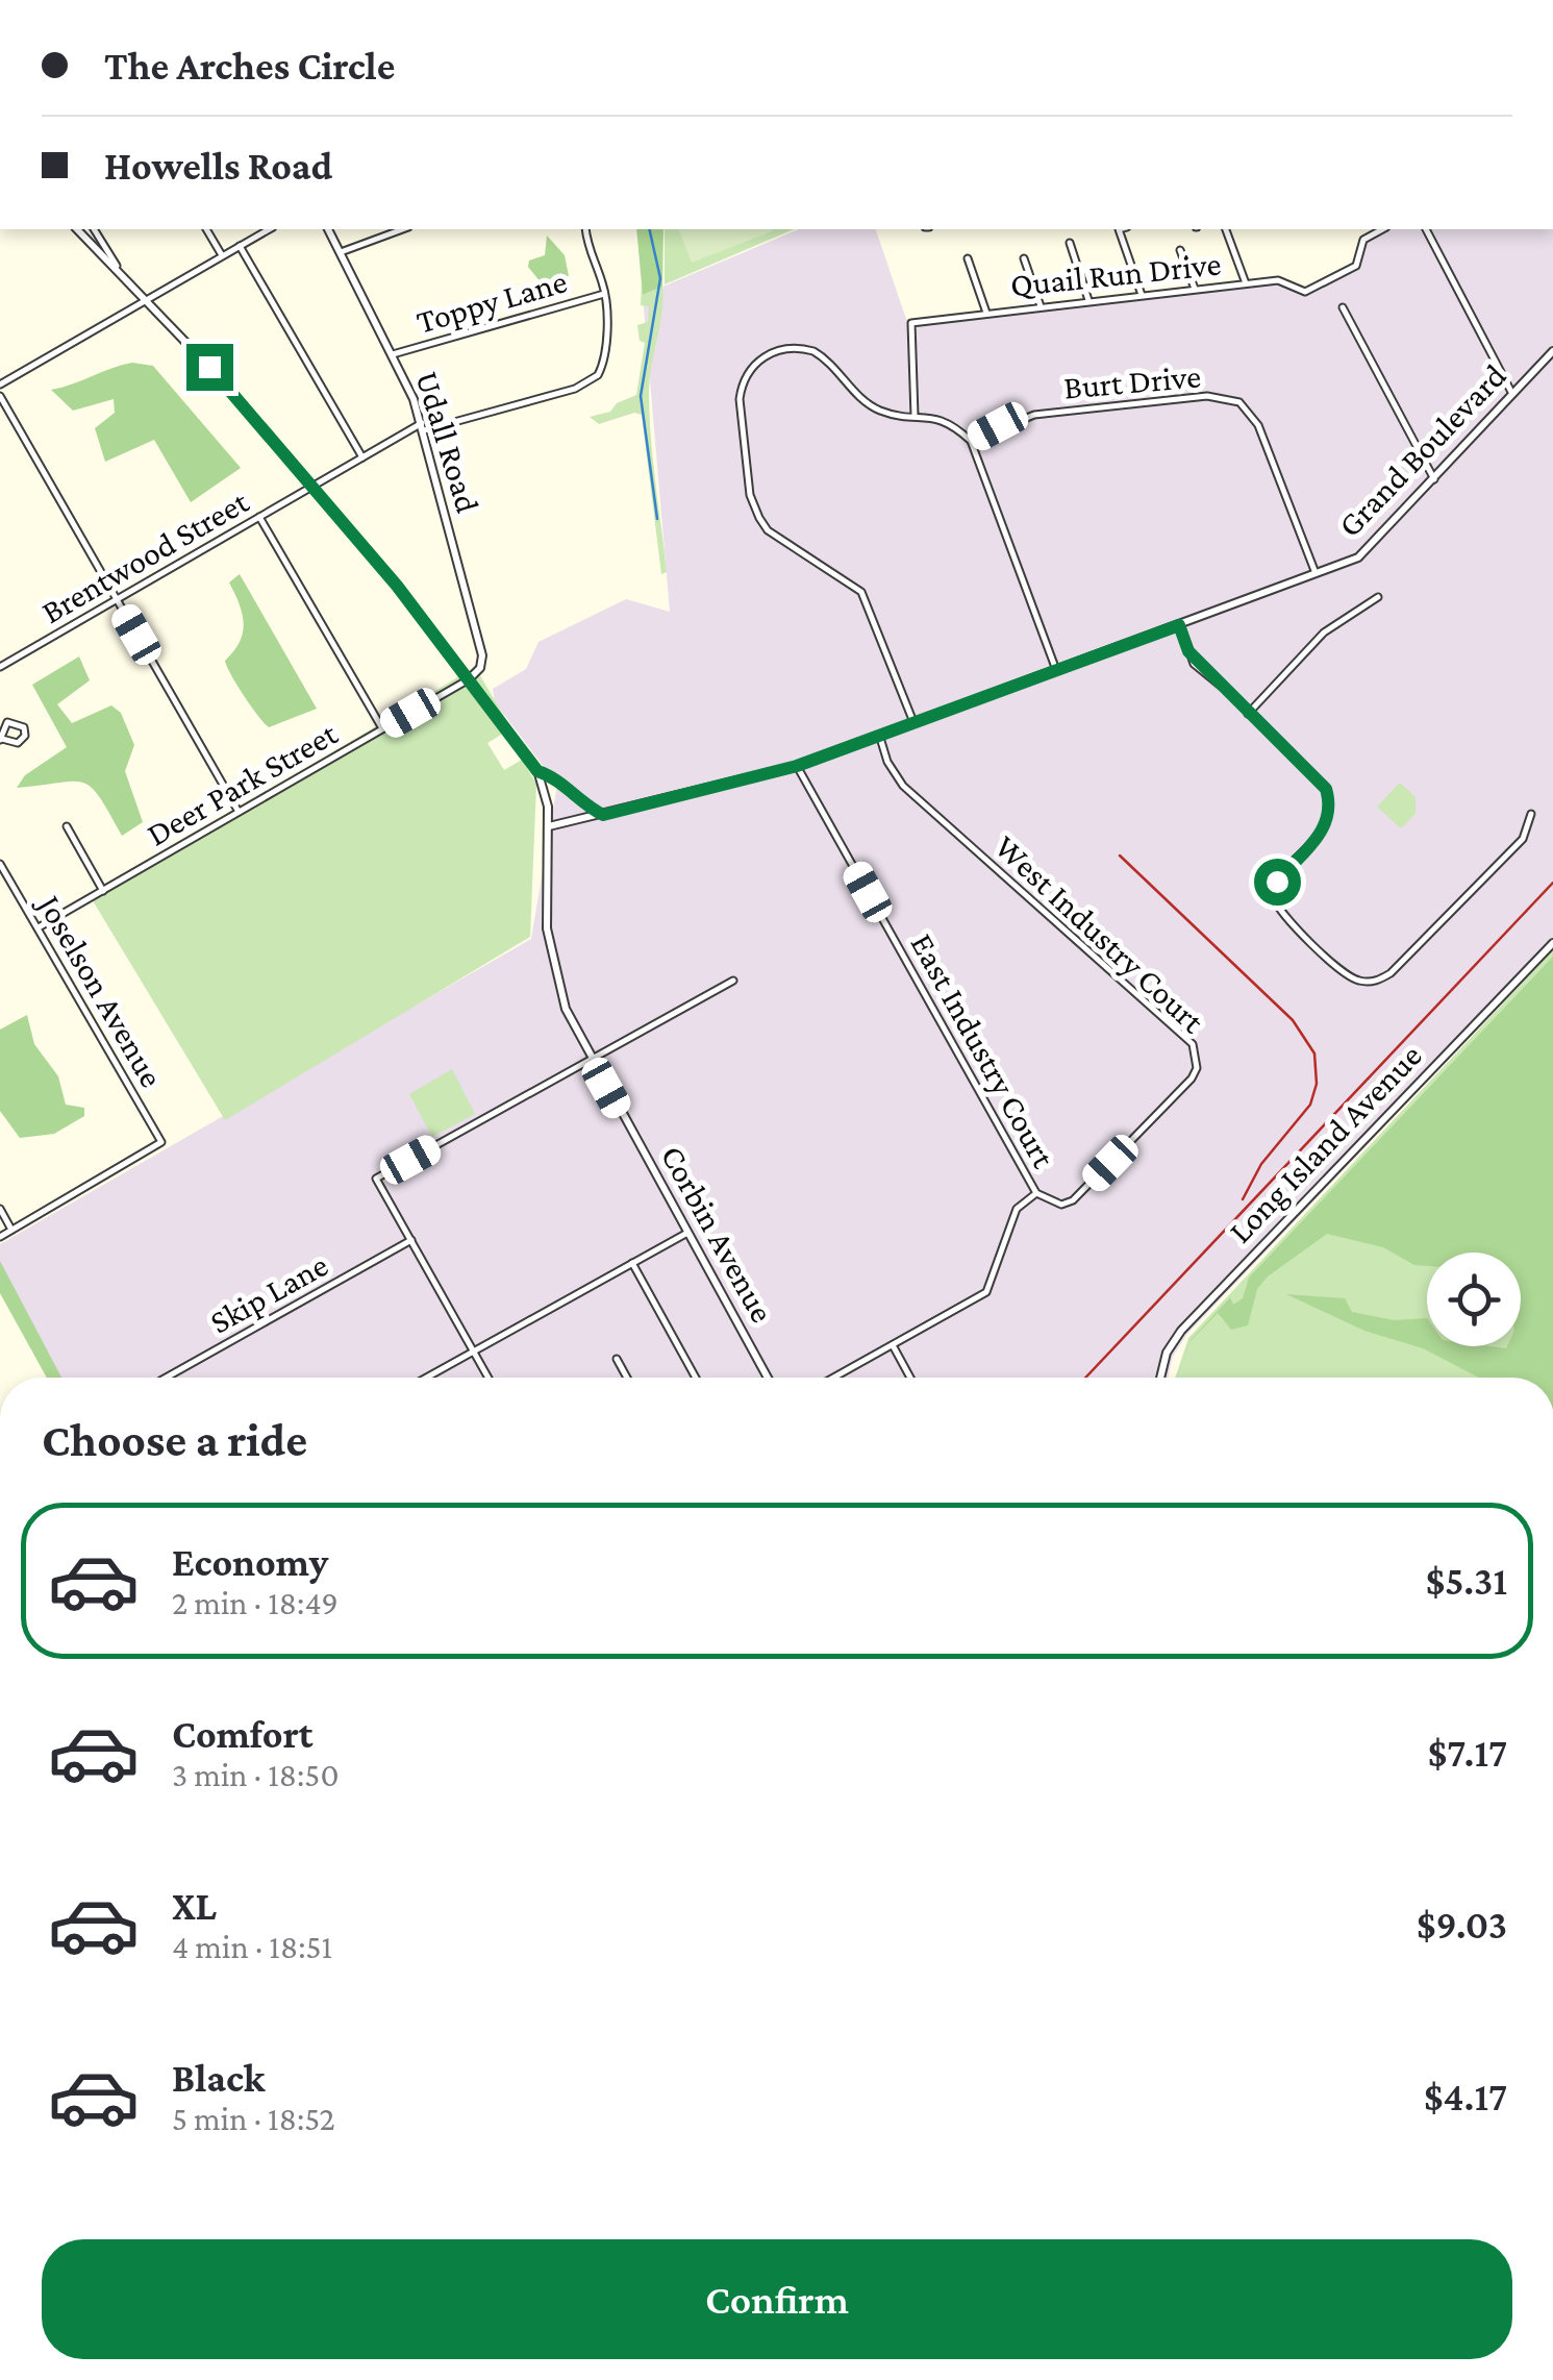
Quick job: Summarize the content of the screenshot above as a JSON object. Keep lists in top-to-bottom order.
{
  "streets": {
    "street": [
      "Quail Run Drive",
      "Toppy Lane",
      "Burt Drive",
      "Udall Road",
      "Grand Boulevard",
      "Brentwood Street",
      "Deer Park Street",
      "West Industry Court",
      "Joselson Avenue",
      "East Industry Court",
      "Long Island Avenue",
      "Corbin Avenue",
      "Skip Lane"
    ]
  },
  "crossings": [
    ["Toppy Lane", "Udall Road"],
    ["Toppy Lane", "Brentwood Street"],
    ["Burt Drive", "Grand Boulevard"],
    ["Udall Road", "Brentwood Street"],
    ["Udall Road", "Deer Park Street"],
    ["Grand Boulevard", "West Industry Court"],
    ["Grand Boulevard", "East Industry Court"],
    ["Grand Boulevard", "Corbin Avenue"],
    ["Deer Park Street", "Joselson Avenue"],
    ["West Industry Court", "East Industry Court"]
  ],
  "page": {
    "banner": ["The Arches Circle", "Howells Road"],
    "heading": "Choose a ride",
    "list": [
      {
        "name": "Economy",
        "note": "2 min · 18:49",
        "value": "$5.31"
      },
      {
        "name": "Comfort",
        "note": "3 min · 18:50",
        "value": "$7.17"
      },
      {
        "name": "XL",
        "note": "4 min · 18:51",
        "value": "$9.03"
      },
      {
        "name": "Black",
        "note": "5 min · 18:52",
        "value": "$4.17"
      }
    ],
    "buttons": "Confirm"
  }
}
